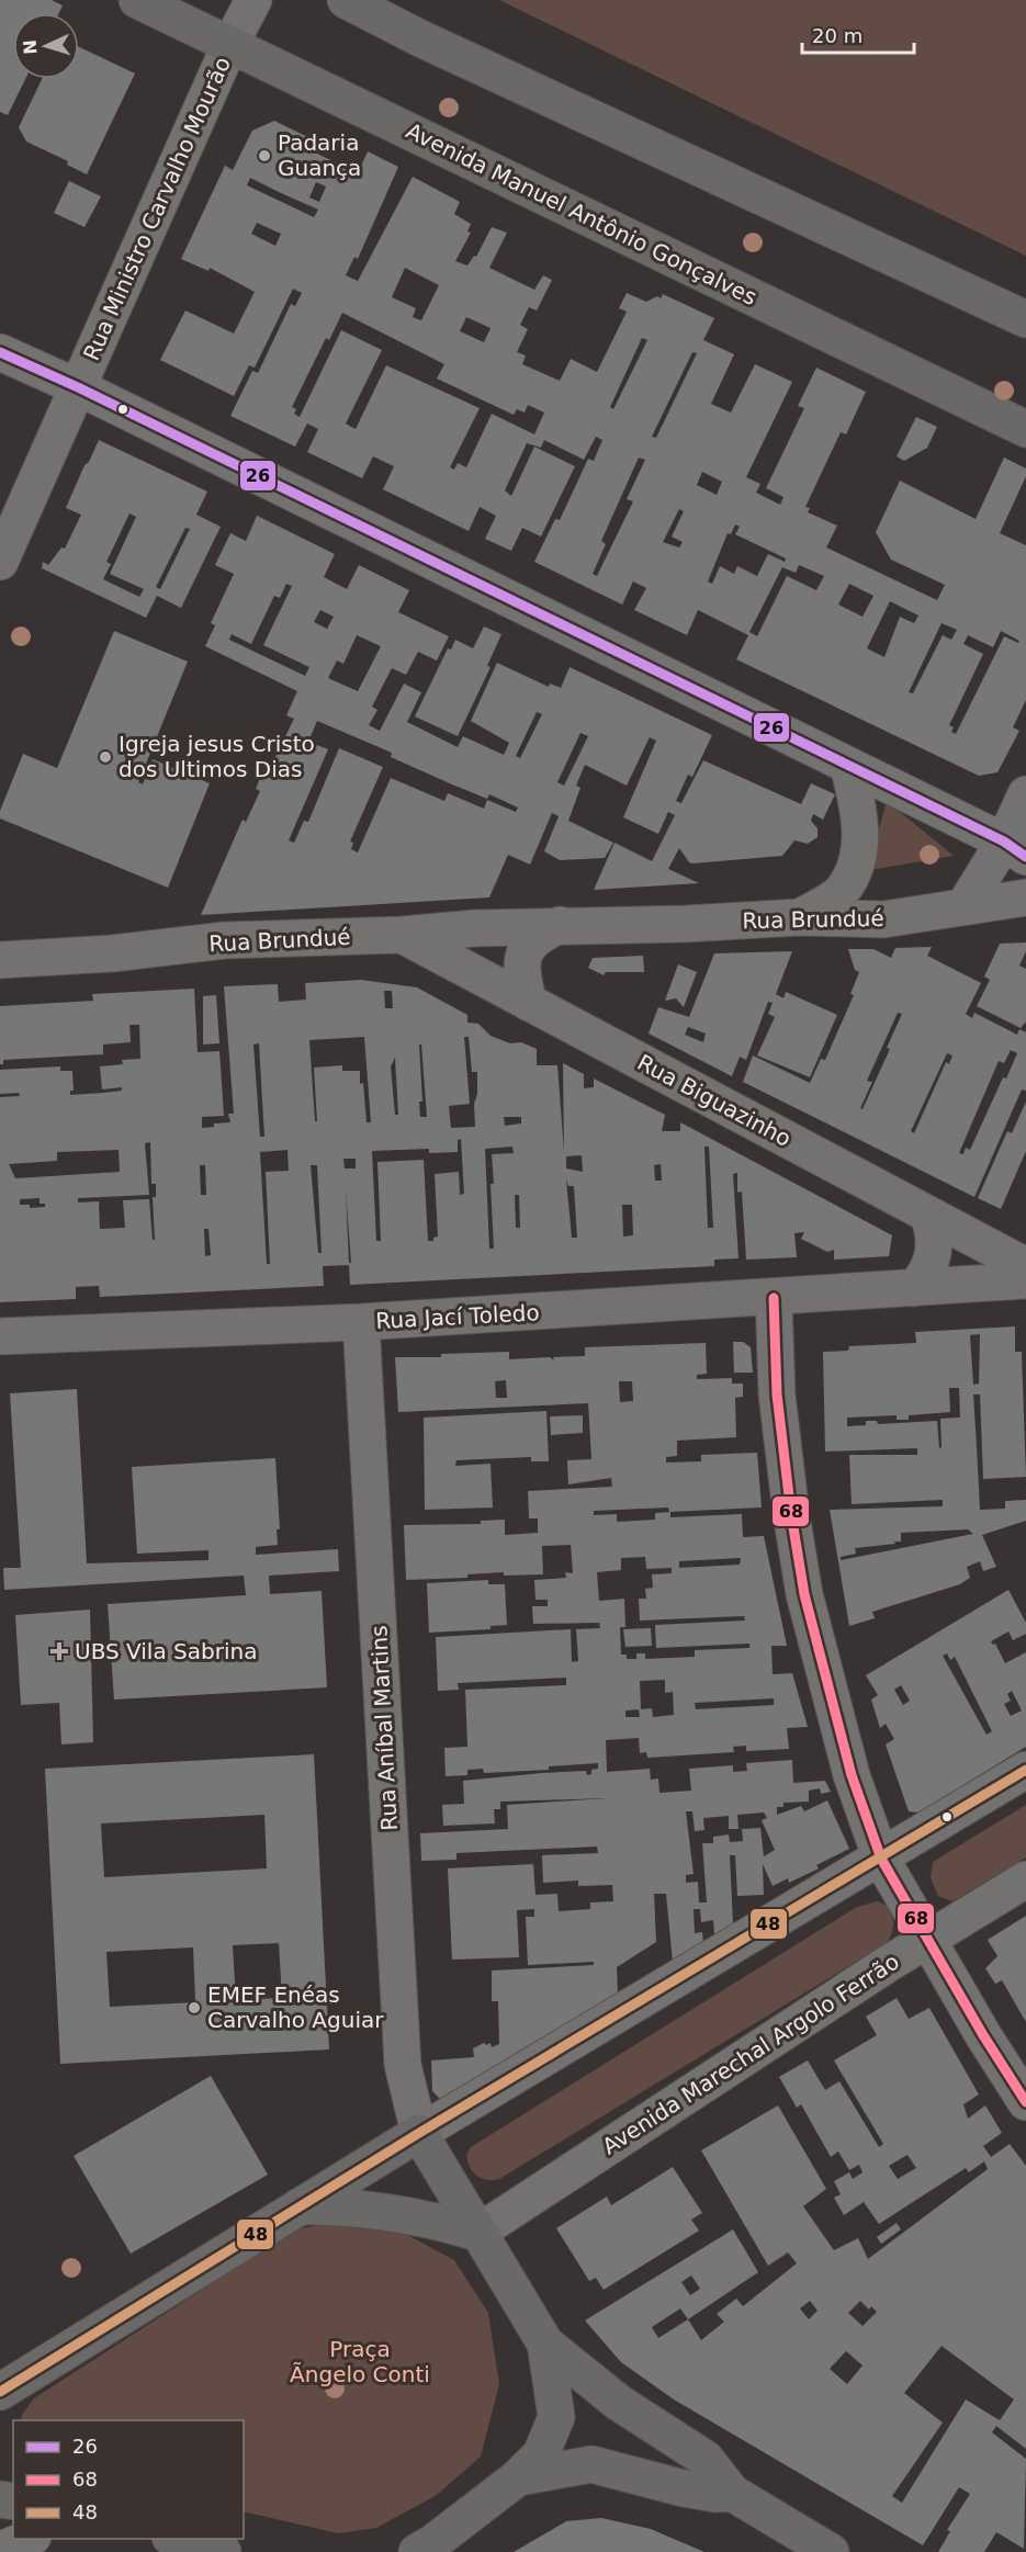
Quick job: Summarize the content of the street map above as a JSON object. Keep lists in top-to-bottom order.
{
  "streets": {
    "main road": ["Avenida Manuel Antônio Gonçalves"],
    "street": [
      "Rua Ministro Carvalho Mourão",
      "Rua Brundué",
      "Rua Biguazinho",
      "Rua Jací Toledo",
      "Rua Aníbal Martins",
      "Avenida Marechal Argolo Ferrão"
    ]
  },
  "crossings": [
    ["Rua Ministro Carvalho Mourão", "Avenida Manuel Antônio Gonçalves"],
    ["Rua Brundué", "Rua Biguazinho"],
    ["Rua Jací Toledo", "Rua Aníbal Martins"]
  ],
  "parks": ["Praça Ãngelo Conti"],
  "places": {
    "other": ["Padaria Guança", "Igreja jesus Cristo dos Ultimos Dias", "EMEF Enéas Carvalho Aguiar"],
    "health": ["UBS Vila Sabrina"]
  },
  "lines": ["transit line 26", "transit line 68", "transit line 48"],
  "legend": ["26", "68", "48"],
  "scale_bar": "20 m",
  "north": "left"
}
